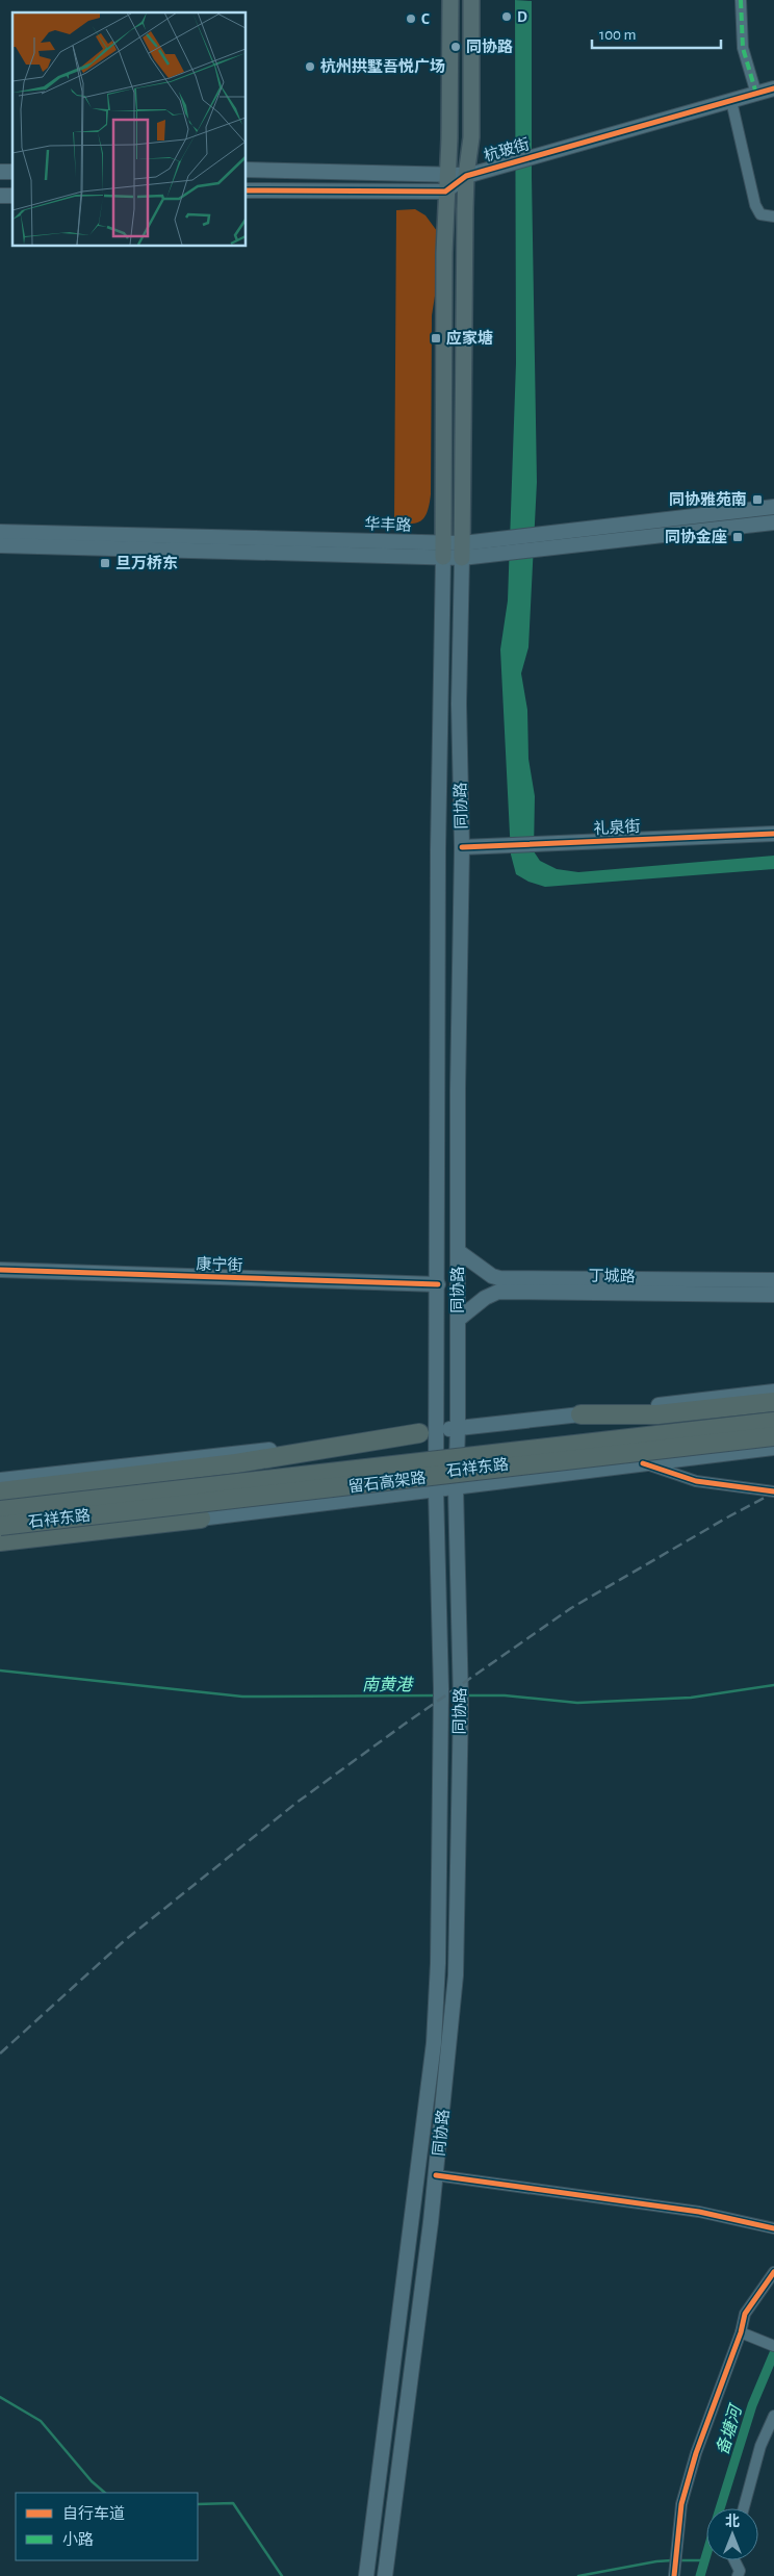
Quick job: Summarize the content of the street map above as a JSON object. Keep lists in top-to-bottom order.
{
  "streets": {
    "highway": ["留石高架路"],
    "main road": [
      "杭玻街",
      "华丰路",
      "同协路",
      "礼泉街",
      "康宁街",
      "丁城路",
      "石祥东路"
    ]
  },
  "crossings": [
    ["杭玻街", "同协路"],
    ["华丰路", "同协路"],
    ["同协路", "礼泉街"],
    ["同协路", "康宁街"],
    ["同协路", "丁城路"],
    ["同协路", "石祥东路"]
  ],
  "water": ["南黄港", "备塘河"],
  "places": {
    "other": [
      "D",
      "C",
      "同协路",
      "杭州拱墅吾悦广场"
    ],
    "transit": [
      "应家塘",
      "同协雅苑南",
      "同协金座",
      "旦万桥东"
    ]
  },
  "legend": ["自行车道", "小路"],
  "scale_bar": "100 m",
  "north": "top"
}
